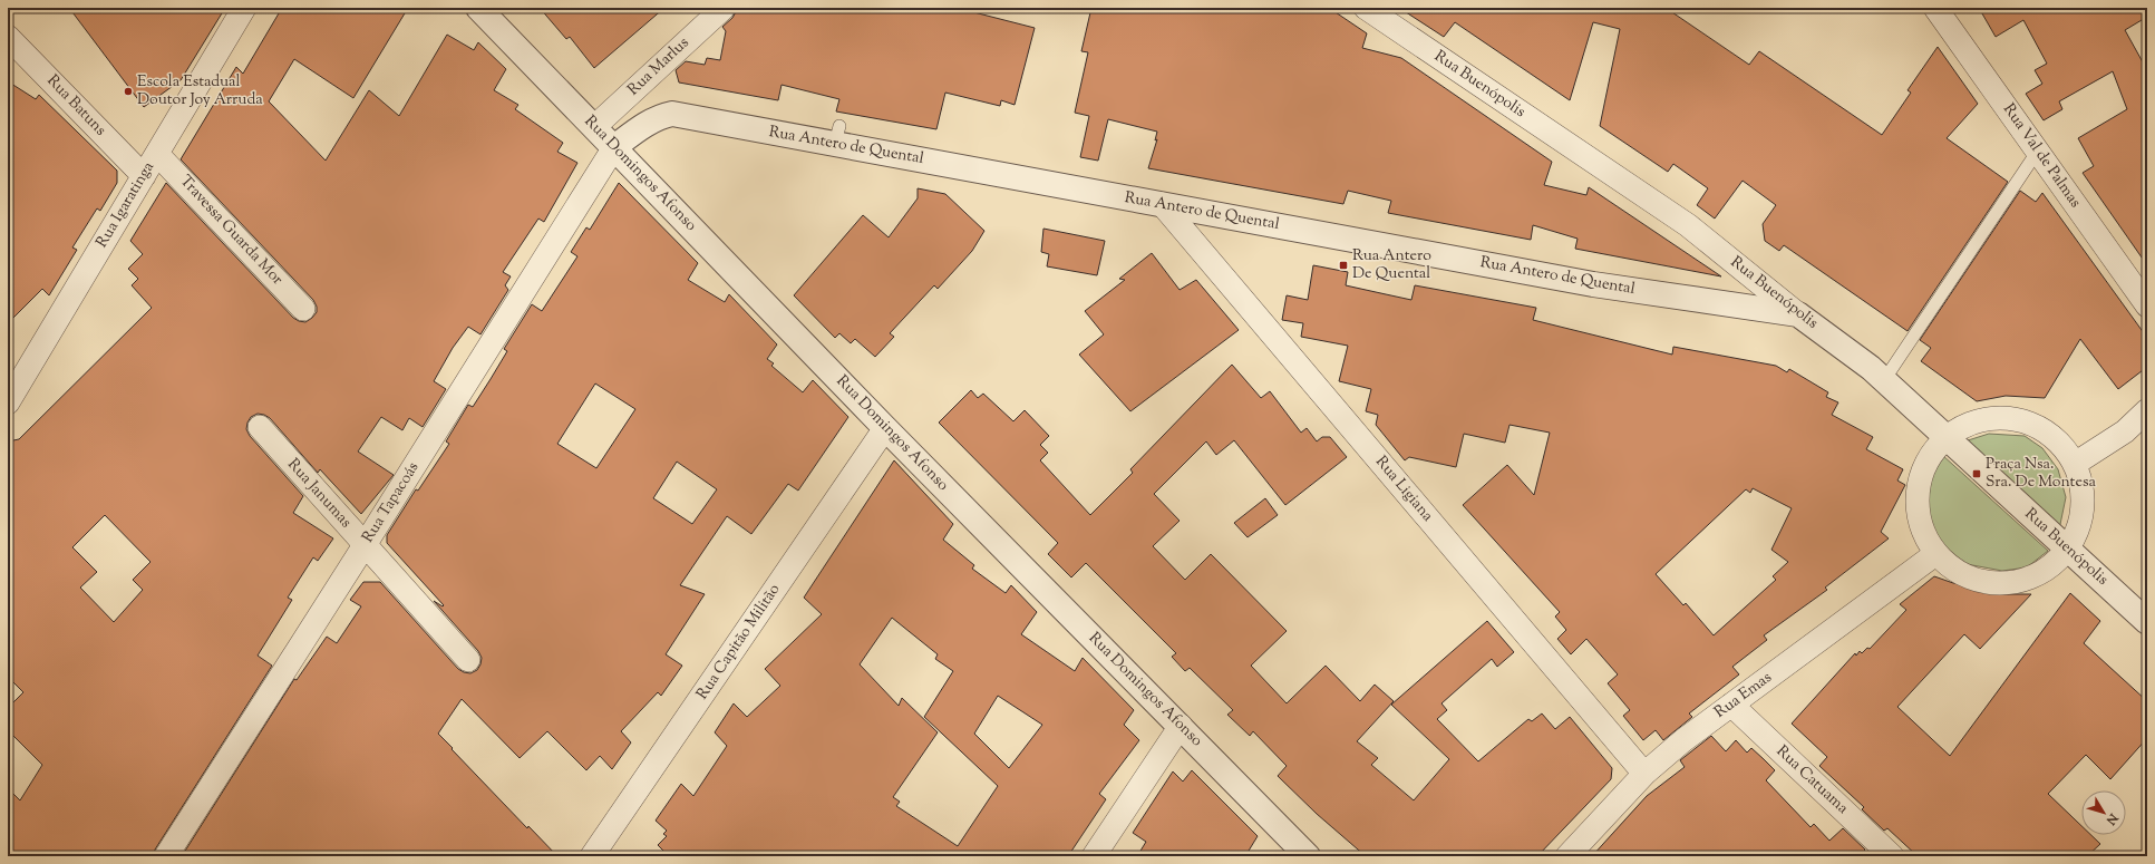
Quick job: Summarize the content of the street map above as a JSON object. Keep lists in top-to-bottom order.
{
  "streets": {
    "street": [
      "Rua Marlus",
      "Rua Buenópolis",
      "Rua Batuns",
      "Rua Antero de Quental",
      "Rua Val de Palmas",
      "Rua Domingos Afonso",
      "Rua Igaratinga",
      "Travessa Guarda Mor",
      "Rua Ligiana",
      "Rua Janumas",
      "Rua Tapacoás",
      "Rua Capitão Militão",
      "Rua Emas",
      "Rua Catuama"
    ]
  },
  "crossings": [
    ["Rua Marlus", "Rua Domingos Afonso"],
    ["Rua Buenópolis", "Rua Antero de Quental"],
    ["Rua Batuns", "Rua Igaratinga"],
    ["Rua Antero de Quental", "Rua Domingos Afonso"],
    ["Rua Antero de Quental", "Rua Ligiana"],
    ["Rua Antero de Quental", "Rua Tapacoás"],
    ["Rua Domingos Afonso", "Rua Tapacoás"],
    ["Rua Domingos Afonso", "Rua Capitão Militão"],
    ["Rua Igaratinga", "Travessa Guarda Mor"],
    ["Rua Ligiana", "Rua Emas"],
    ["Rua Janumas", "Rua Tapacoás"],
    ["Rua Emas", "Rua Catuama"]
  ],
  "places": {
    "other": ["Escola Estadual Doutor Joy Arruda"],
    "transit": ["Rua Antero De Quental", "Praça Nsa. Sra. De Montesa"]
  },
  "north": "bottom right"
}
